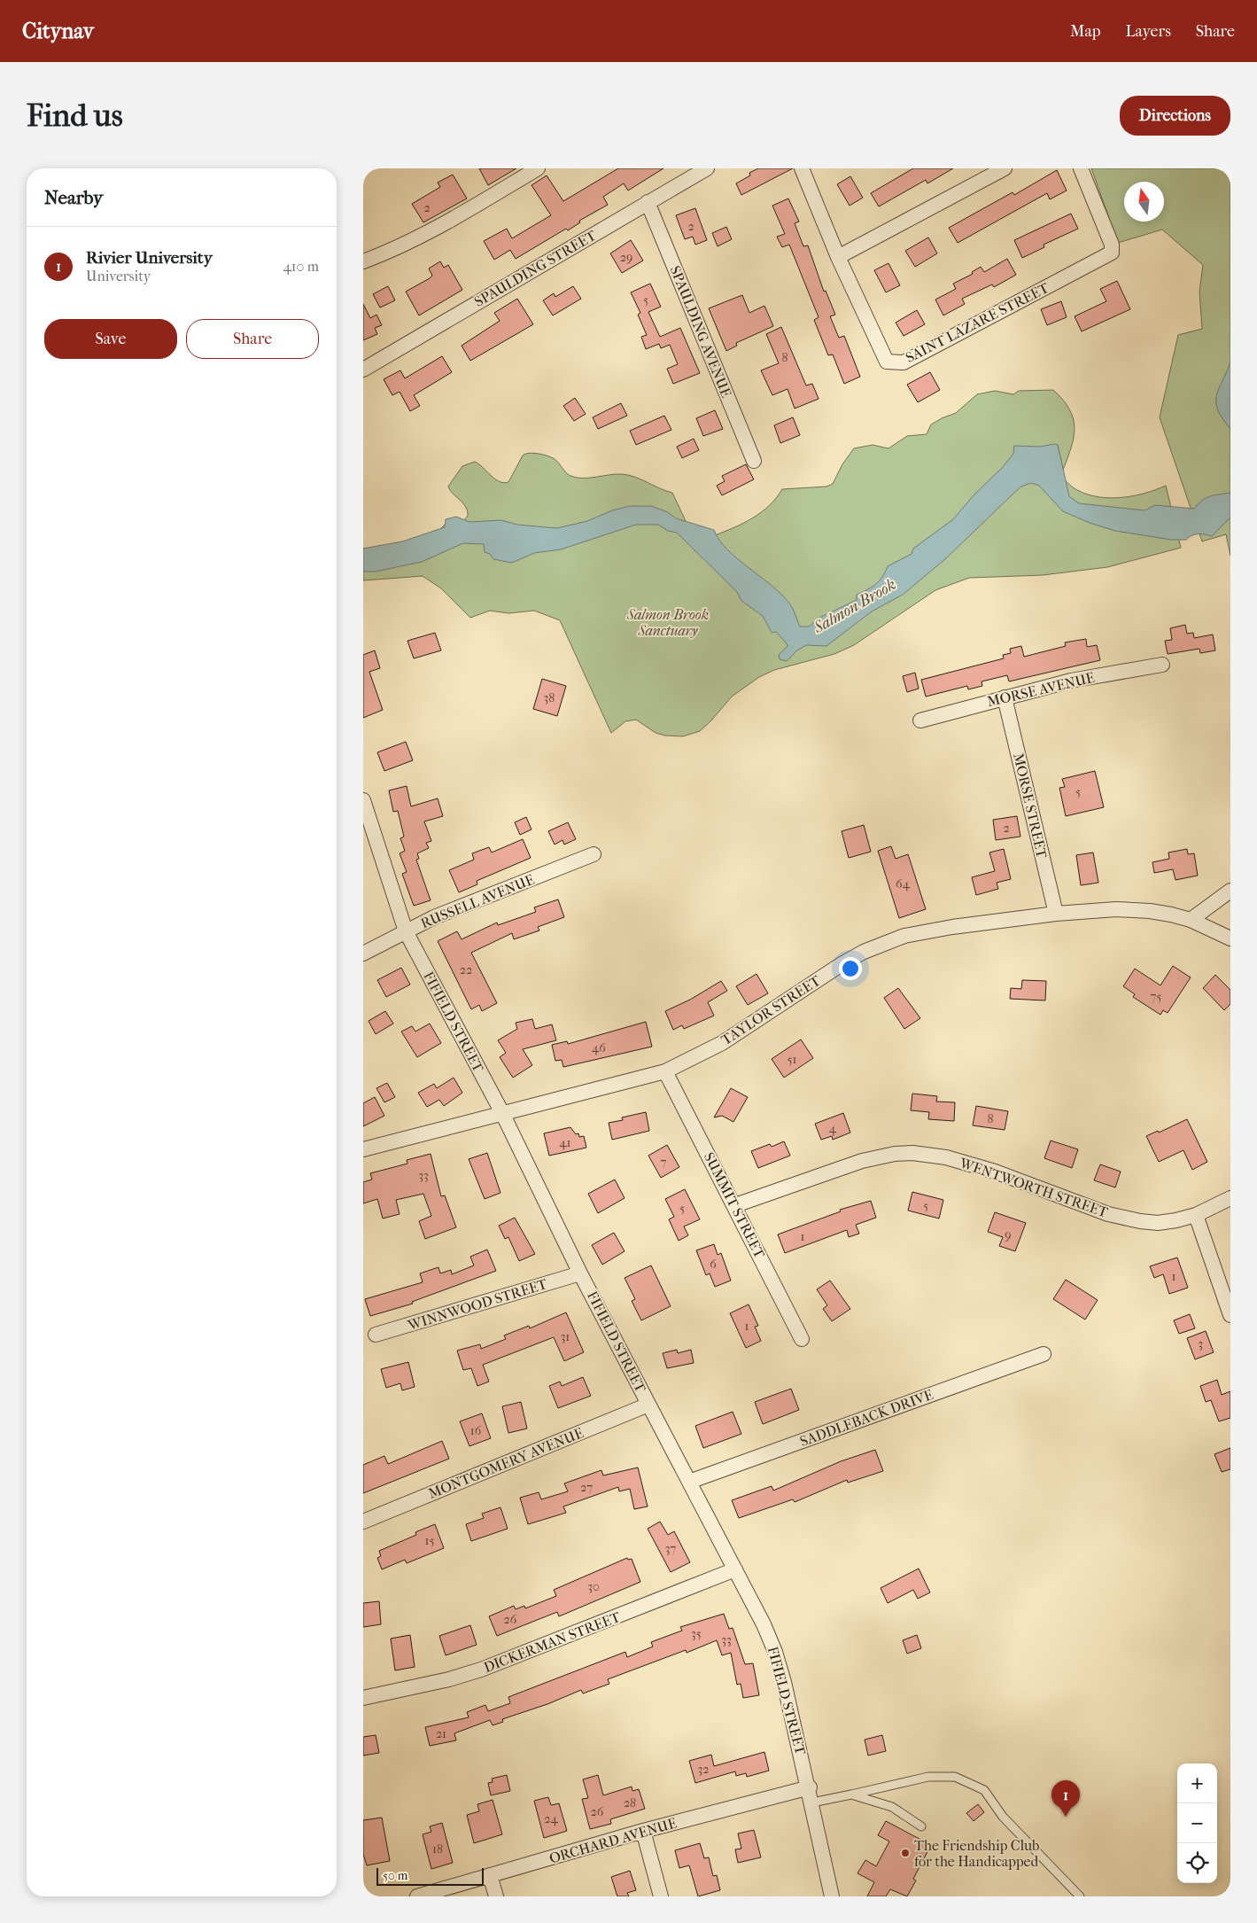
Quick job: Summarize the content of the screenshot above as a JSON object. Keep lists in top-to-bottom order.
{
  "streets": {
    "street": [
      "SPAULDING STREET",
      "SAINT LAZARE STREET",
      "SPAULDING AVENUE",
      "MORSE AVENUE",
      "MORSE STREET",
      "RUSSELL AVENUE",
      "TAYLOR STREET",
      "FIFIELD STREET",
      "WENTWORTH STREET",
      "SUMMIT STREET",
      "WINNWOOD STREET",
      "SADDLEBACK DRIVE",
      "MONTGOMERY AVENUE",
      "DICKERMAN STREET",
      "ORCHARD AVENUE"
    ]
  },
  "crossings": [
    ["SPAULDING STREET", "SPAULDING AVENUE"],
    ["MORSE AVENUE", "MORSE STREET"],
    ["MORSE STREET", "TAYLOR STREET"],
    ["RUSSELL AVENUE", "FIFIELD STREET"],
    ["TAYLOR STREET", "FIFIELD STREET"],
    ["TAYLOR STREET", "SUMMIT STREET"],
    ["FIFIELD STREET", "WINNWOOD STREET"],
    ["FIFIELD STREET", "SADDLEBACK DRIVE"],
    ["FIFIELD STREET", "MONTGOMERY AVENUE"],
    ["FIFIELD STREET", "DICKERMAN STREET"],
    ["FIFIELD STREET", "ORCHARD AVENUE"],
    ["WENTWORTH STREET", "SUMMIT STREET"]
  ],
  "water": ["Salmon Brook"],
  "parks": ["Salmon Brook Sanctuary"],
  "places": ["The Friendship Club for the Handicapped"],
  "house_numbers": [
    "2",
    "2",
    "29",
    "5",
    "8",
    "38",
    "5",
    "2",
    "64",
    "22",
    "75",
    "46",
    "51",
    "8",
    "4",
    "41",
    "7",
    "33",
    "5",
    "5",
    "9",
    "1",
    "6",
    "1",
    "1",
    "31",
    "3",
    "16",
    "27",
    "15",
    "37",
    "30",
    "26",
    "35",
    "33",
    "21",
    "32",
    "28",
    "26",
    "24",
    "18"
  ],
  "scale_bar": "50 m",
  "north": "top",
  "page": {
    "header": "Citynav",
    "nav": ["Map", "Layers", "Share"],
    "buttons": [
      "Directions",
      ["Save", "Share"]
    ],
    "title": "Find us",
    "heading": "Nearby",
    "list": [
      {
        "mark": "1",
        "name": "Rivier University",
        "note": "University",
        "value": "410 m"
      }
    ],
    "map_buttons": ["+", "−"],
    "pins": "1",
    "scale": "50 m"
  }
}
